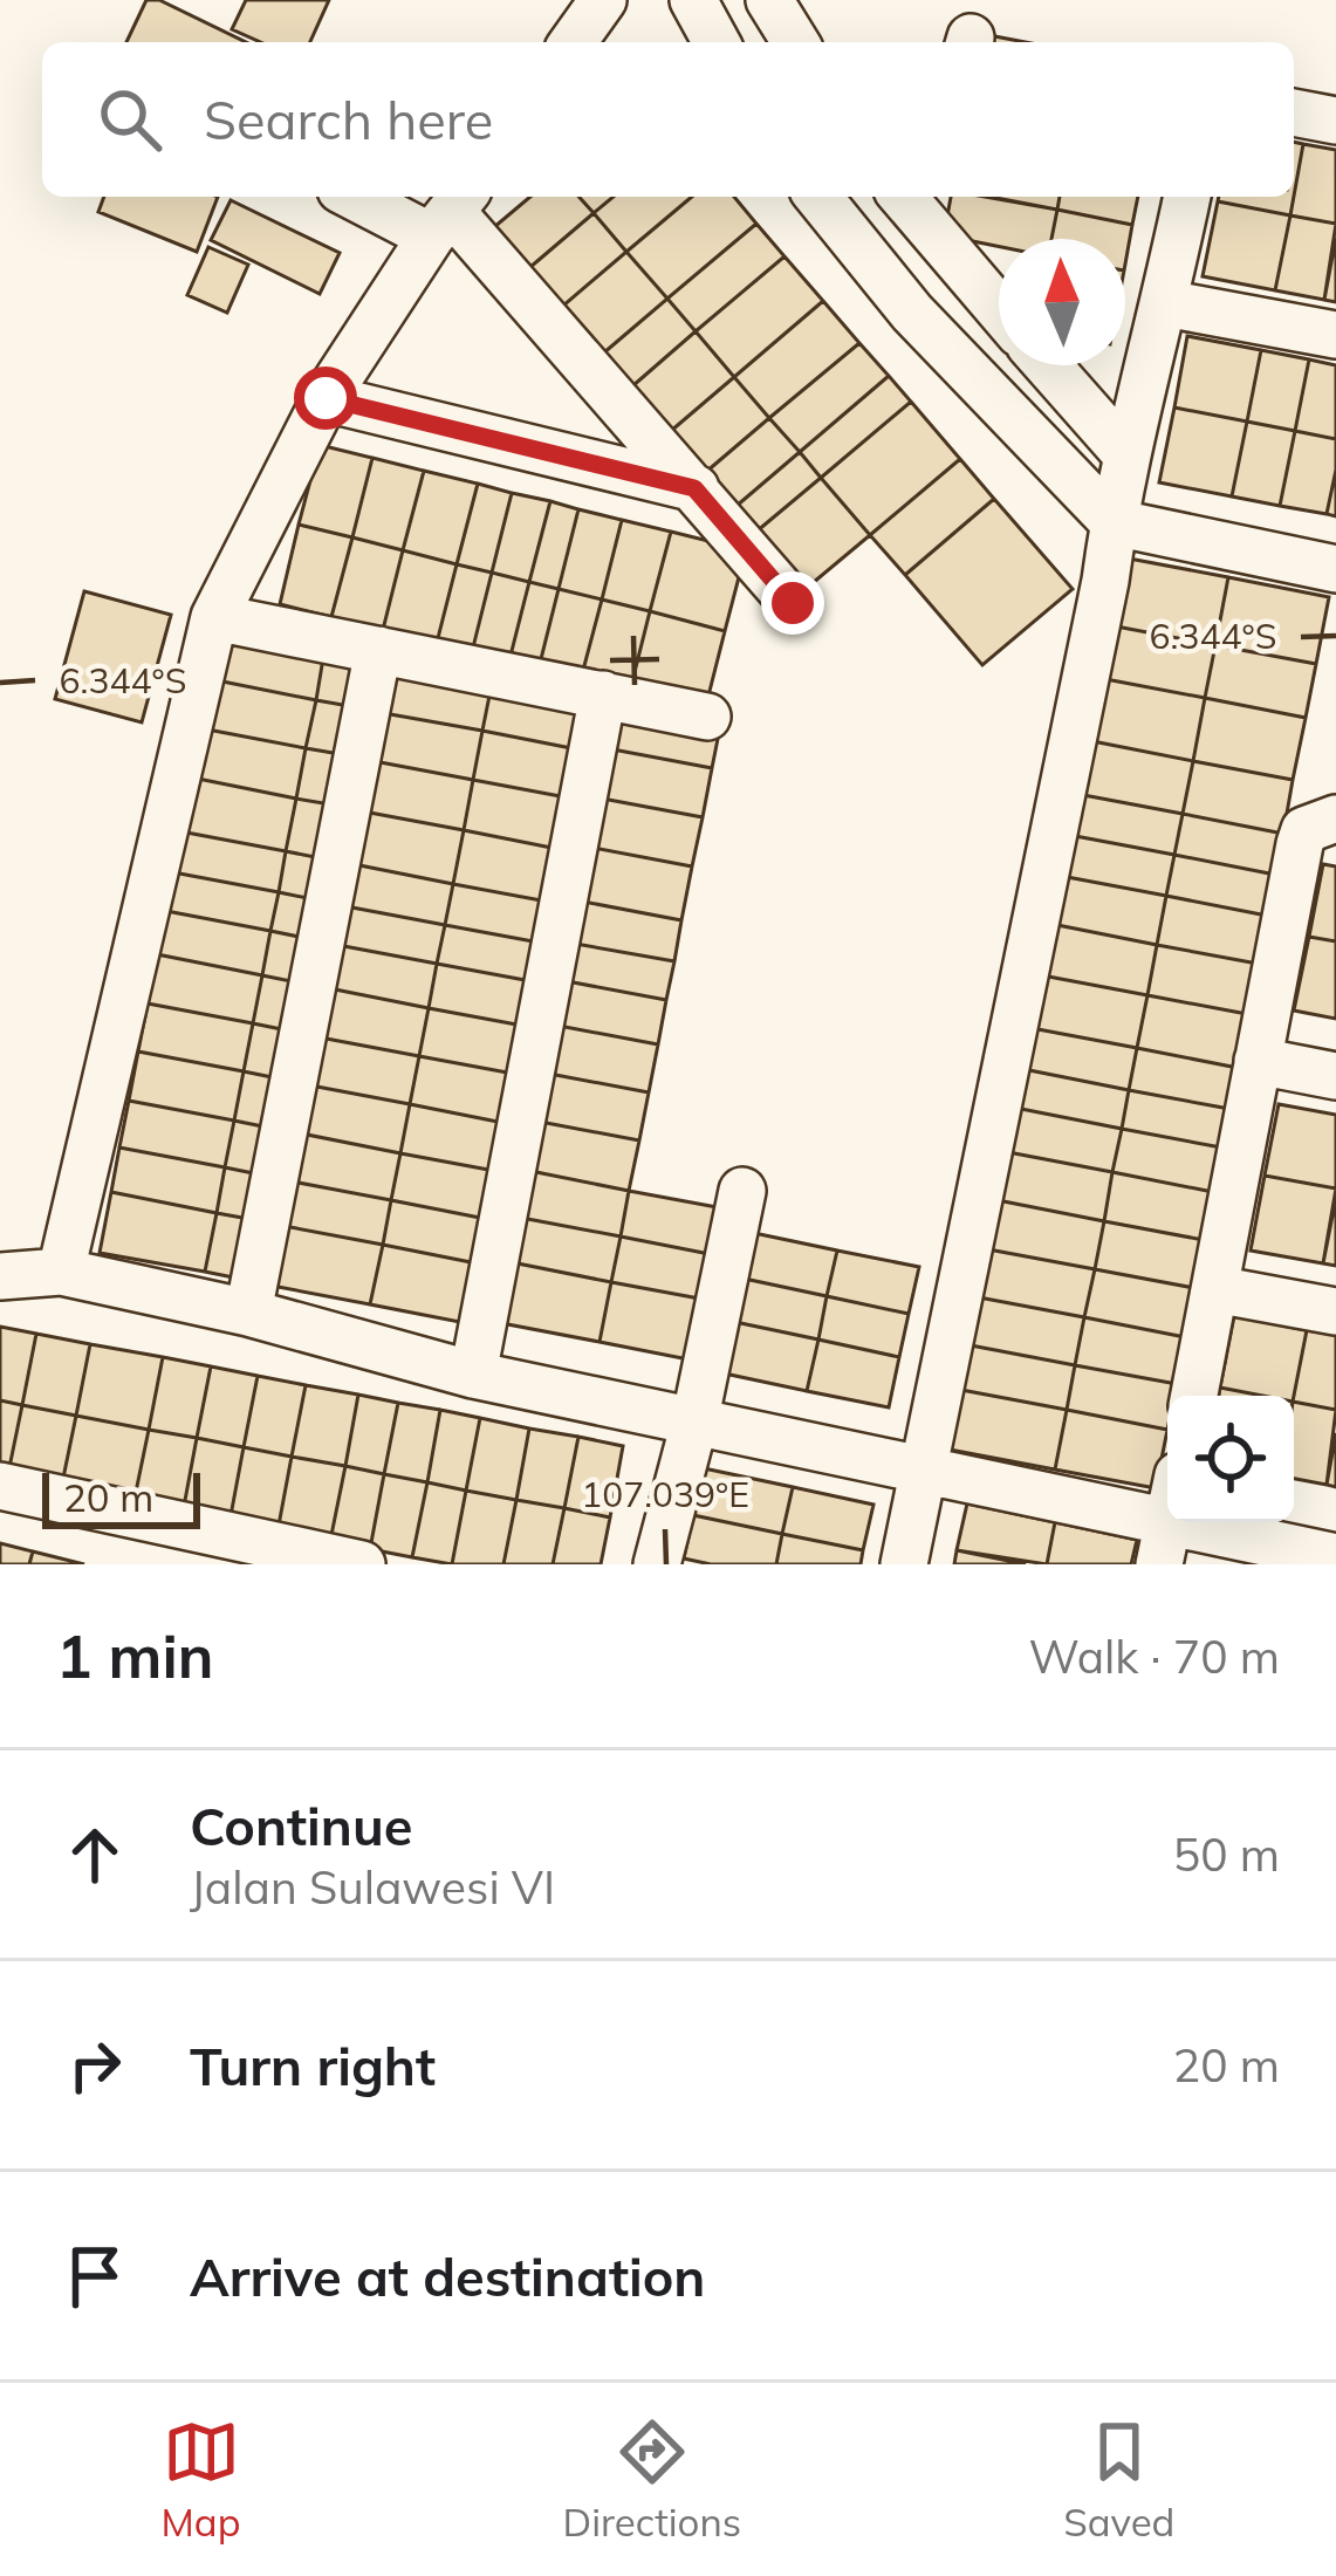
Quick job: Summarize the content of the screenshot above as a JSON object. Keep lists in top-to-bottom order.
{
  "scale_bar": "20 m",
  "north": "top",
  "page": {
    "search": "Search here",
    "scale": "20 m",
    "heading": ["1 min", "Walk · 70 m"],
    "list": [
      ["Continue", "Jalan Sulawesi VI", "50 m"],
      ["Turn right", "20 m"],
      "Arrive at destination"
    ],
    "nav": ["Map", "Directions", "Saved"]
  },
  "coordinates": ["6.344°S", "107.039°E"]
}
